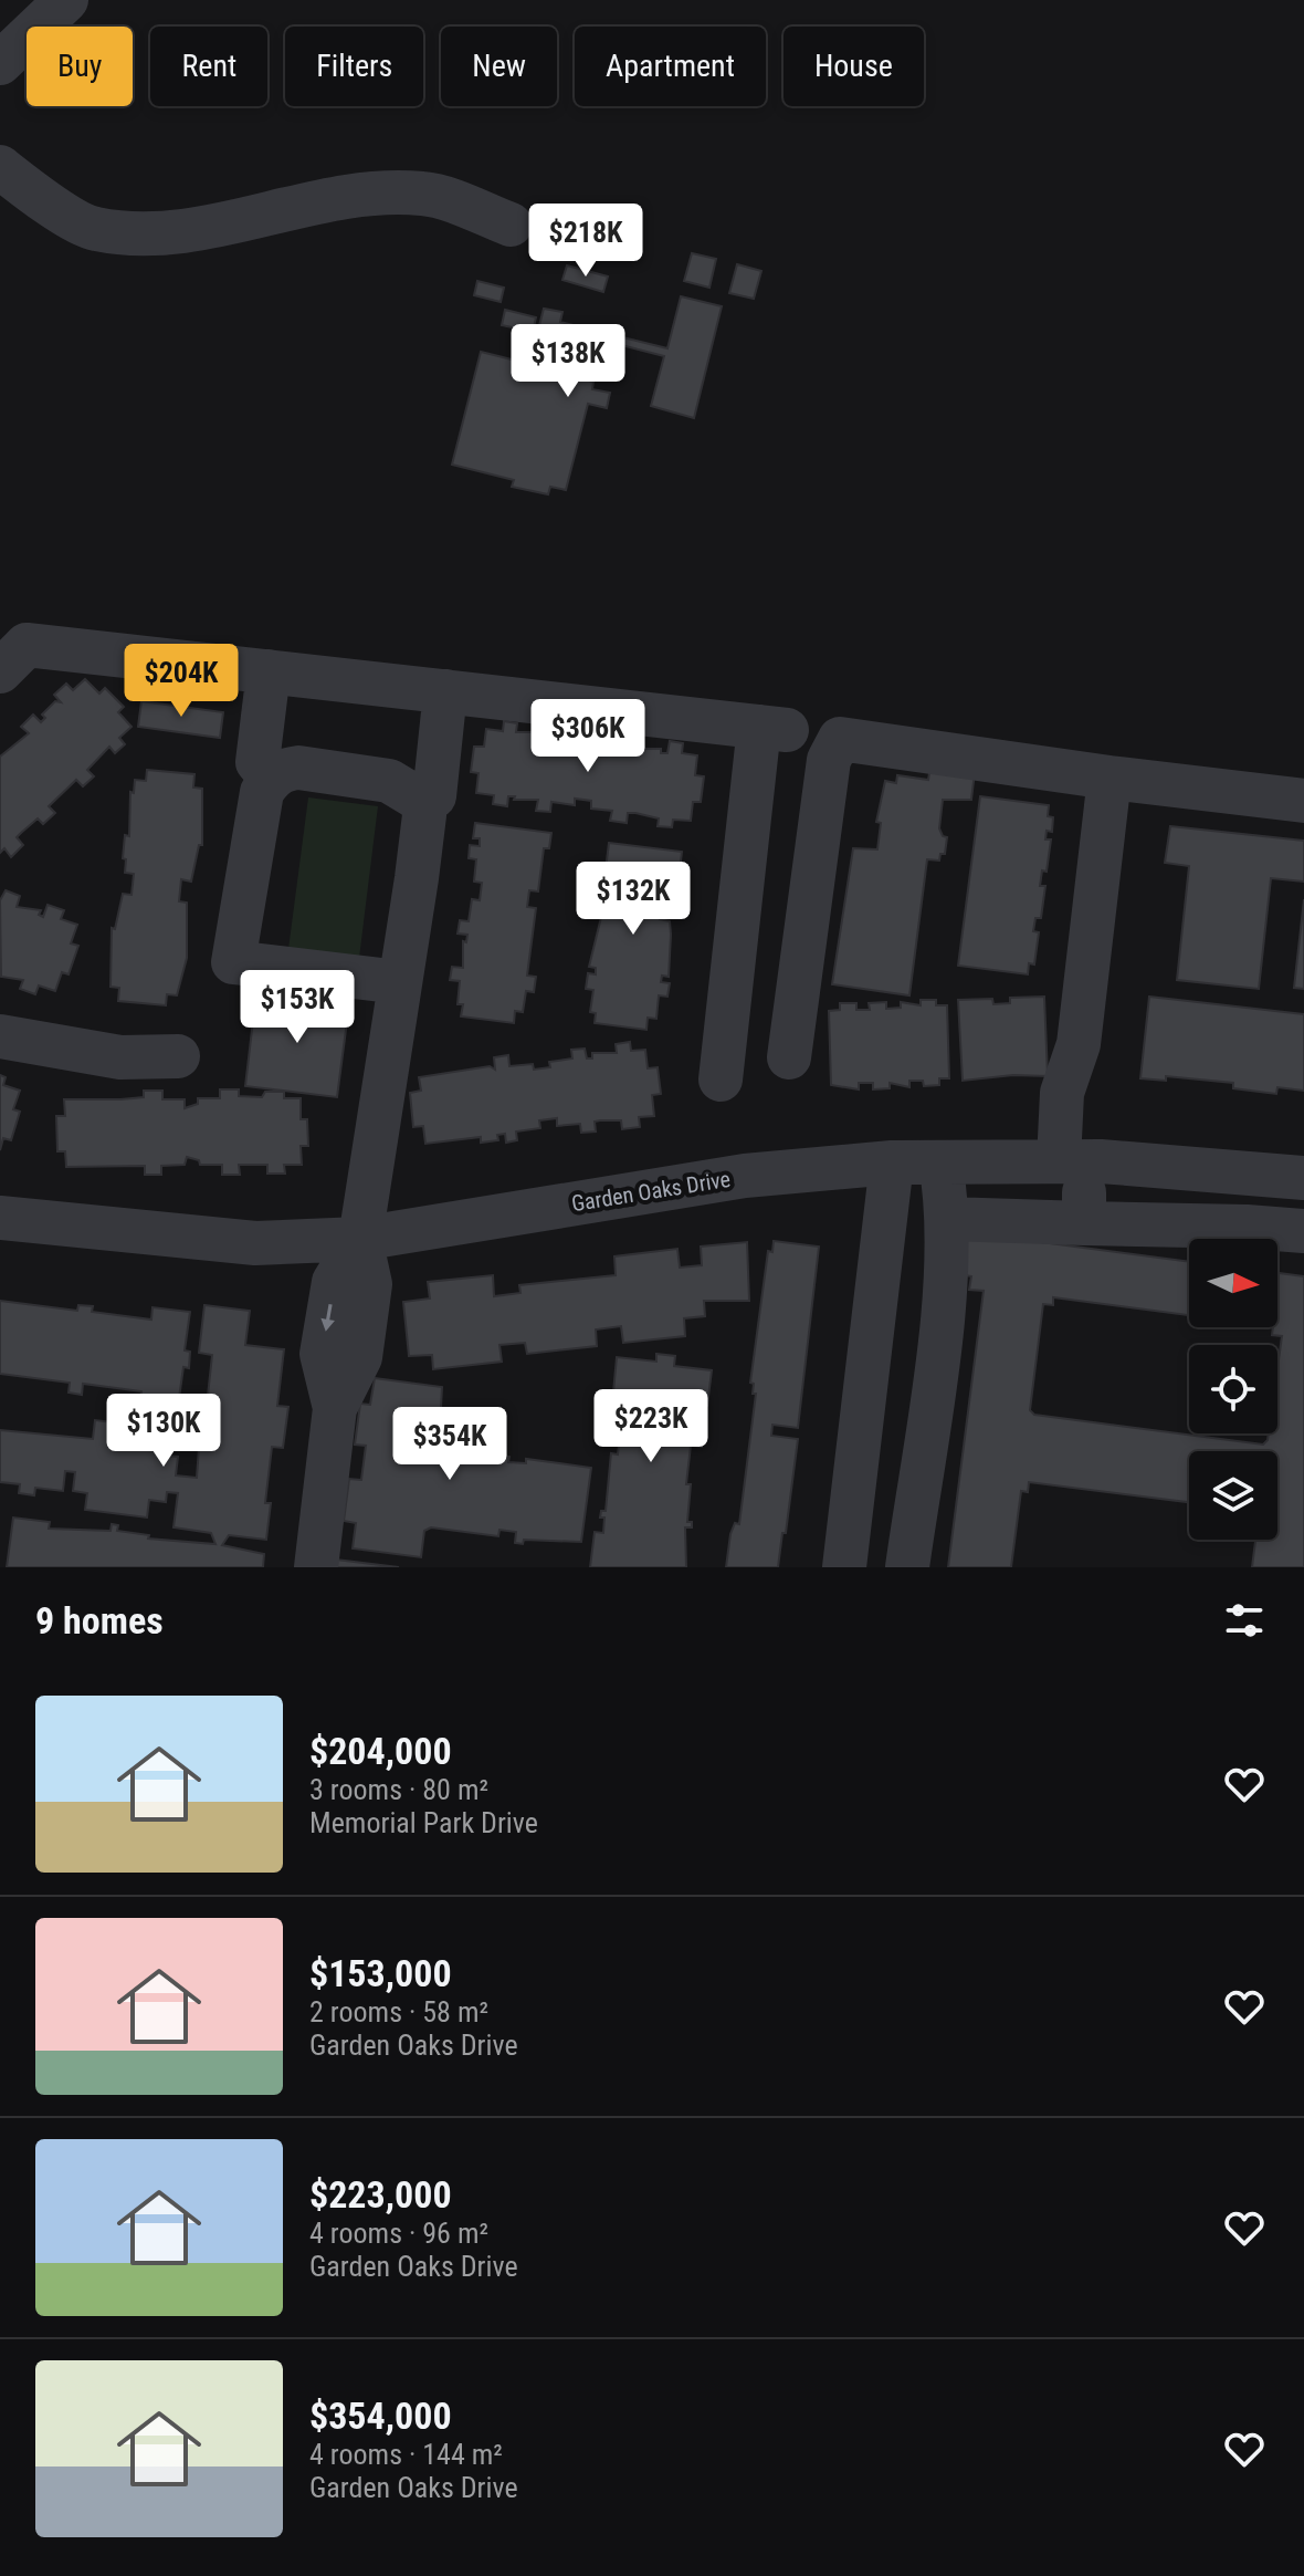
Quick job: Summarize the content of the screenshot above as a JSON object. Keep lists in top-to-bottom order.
{
  "streets": {
    "street": ["Garden Oaks Drive"]
  },
  "north": "right",
  "page": {
    "chip": [
      "Buy",
      "Rent",
      "Filters",
      "New",
      "Apartment",
      "House"
    ],
    "price": [
      "$218K",
      "$138K",
      "$204K",
      "$306K",
      "$132K",
      "$153K",
      "$223K",
      "$130K",
      "$354K"
    ],
    "heading": "9 homes",
    "list": [
      {
        "name": "$204,000",
        "note": "3 rooms · 80 m² · Memorial Park Drive"
      },
      {
        "name": "$153,000",
        "note": "2 rooms · 58 m² · Garden Oaks Drive"
      },
      {
        "name": "$223,000",
        "note": "4 rooms · 96 m² · Garden Oaks Drive"
      },
      {
        "name": "$354,000",
        "note": "4 rooms · 144 m² · Garden Oaks Drive"
      }
    ]
  }
}
